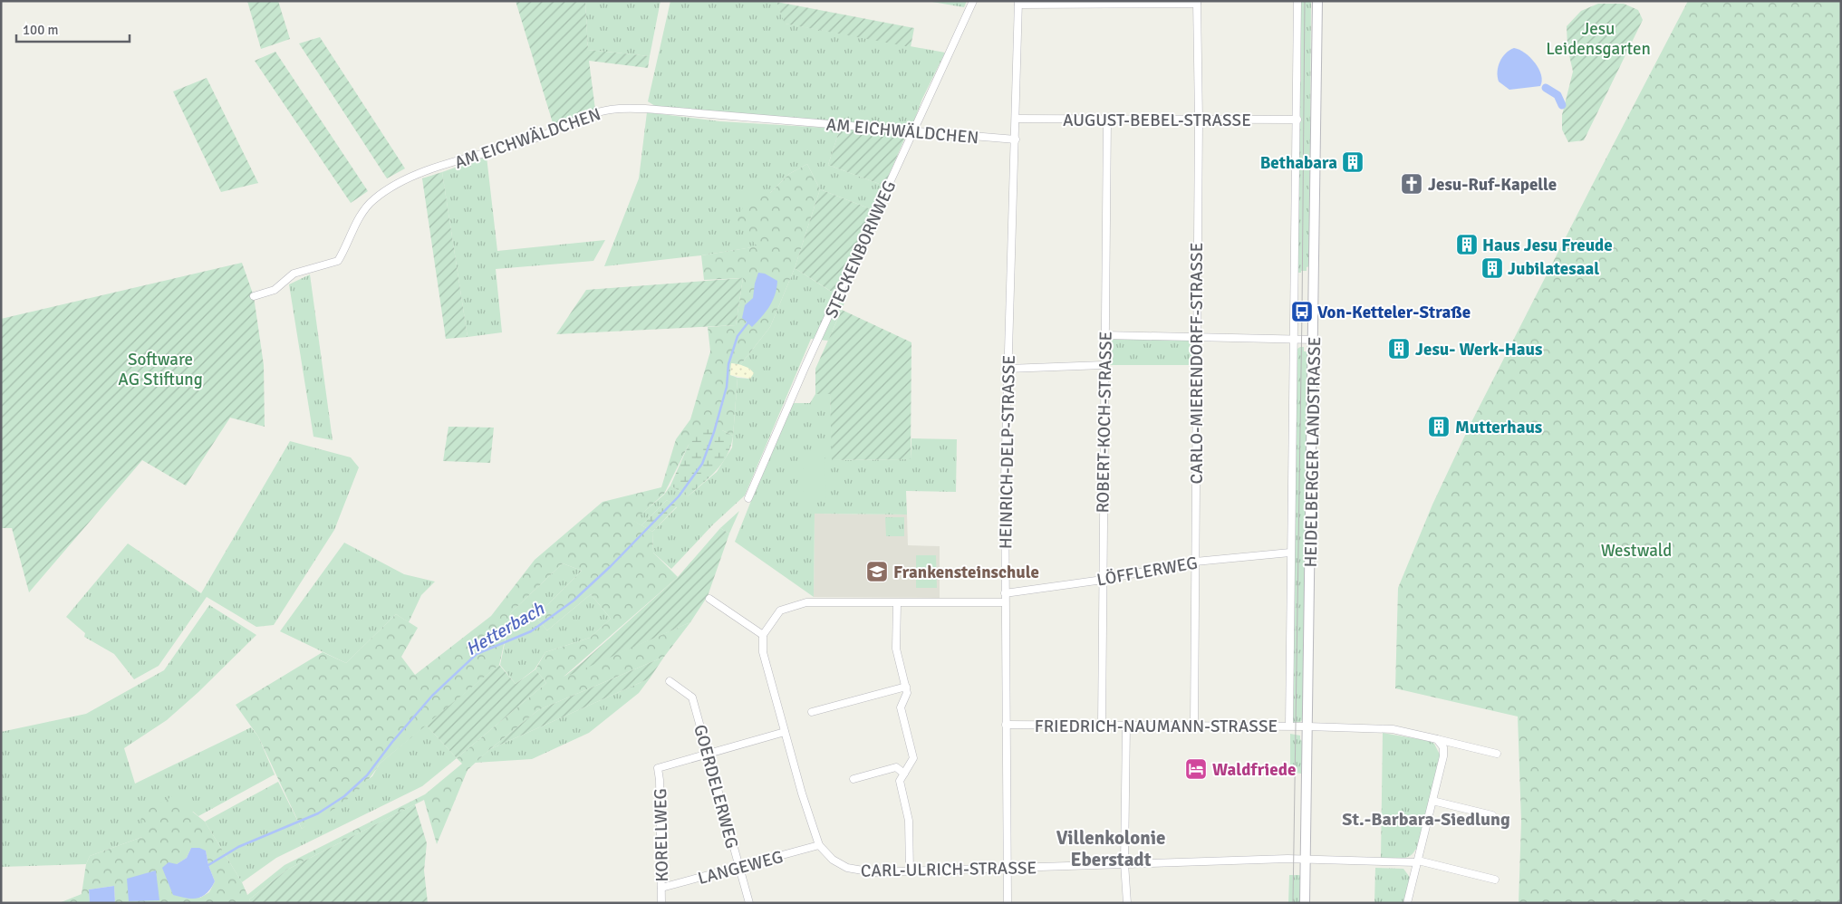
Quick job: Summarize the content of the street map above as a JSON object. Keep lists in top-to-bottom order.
{
  "streets": {
    "street": [
      "AUGUST-BEBEL-STRASSE",
      "AM EICHWÄLDCHEN",
      "STECKENBORNWEG",
      "CARLO-MIERENDORFF-STRASSE",
      "ROBERT-KOCH-STRASSE",
      "HEINRICH-DELP-STRASSE",
      "HEIDELBERGER LANDSTRASSE",
      "LÖFFLERWEG",
      "FRIEDRICH-NAUMANN-STRASSE",
      "GOERDELERWEG",
      "KORELLWEG",
      "LANGEWEG",
      "CARL-ULRICH-STRASSE"
    ]
  },
  "crossings": [
    ["AUGUST-BEBEL-STRASSE", "CARLO-MIERENDORFF-STRASSE"],
    ["AUGUST-BEBEL-STRASSE", "ROBERT-KOCH-STRASSE"],
    ["AUGUST-BEBEL-STRASSE", "HEINRICH-DELP-STRASSE"],
    ["AUGUST-BEBEL-STRASSE", "HEIDELBERGER LANDSTRASSE"],
    ["AM EICHWÄLDCHEN", "STECKENBORNWEG"],
    ["AM EICHWÄLDCHEN", "HEINRICH-DELP-STRASSE"],
    ["CARLO-MIERENDORFF-STRASSE", "LÖFFLERWEG"],
    ["CARLO-MIERENDORFF-STRASSE", "FRIEDRICH-NAUMANN-STRASSE"],
    ["ROBERT-KOCH-STRASSE", "LÖFFLERWEG"],
    ["ROBERT-KOCH-STRASSE", "FRIEDRICH-NAUMANN-STRASSE"],
    ["HEINRICH-DELP-STRASSE", "LÖFFLERWEG"],
    ["HEINRICH-DELP-STRASSE", "FRIEDRICH-NAUMANN-STRASSE"],
    ["HEINRICH-DELP-STRASSE", "CARL-ULRICH-STRASSE"],
    ["HEIDELBERGER LANDSTRASSE", "LÖFFLERWEG"],
    ["HEIDELBERGER LANDSTRASSE", "FRIEDRICH-NAUMANN-STRASSE"],
    ["HEIDELBERGER LANDSTRASSE", "CARL-ULRICH-STRASSE"],
    ["GOERDELERWEG", "KORELLWEG"],
    ["GOERDELERWEG", "LANGEWEG"],
    ["KORELLWEG", "LANGEWEG"],
    ["LANGEWEG", "CARL-ULRICH-STRASSE"]
  ],
  "districts": ["St.-Barbara-Siedlung", "Villenkolonie Eberstadt"],
  "water": ["Hetterbach"],
  "parks": ["Jesu Leidensgarten", "Software AG Stiftung", "Westwald"],
  "places": {
    "building": [
      "Bethabara",
      "Haus Jesu Freude",
      "Jubilatesaal",
      "Jesu- Werk-Haus",
      "Mutterhaus"
    ],
    "church": ["Jesu-Ruf-Kapelle"],
    "bus stop": ["Von-Ketteler-Straße"],
    "school or university": ["Frankensteinschule"],
    "hotel": ["Waldfriede"]
  },
  "scale_bar": "100 m"
}
